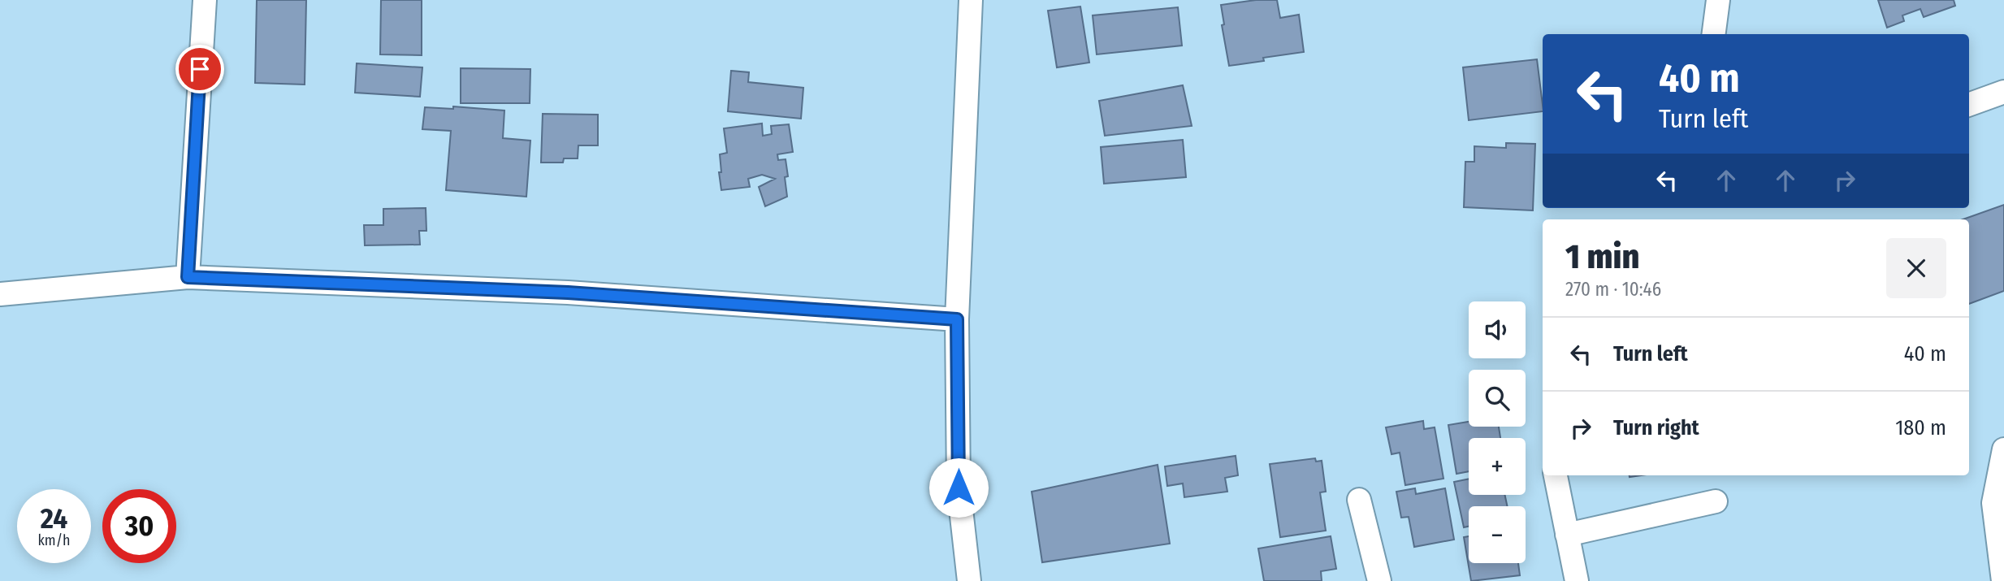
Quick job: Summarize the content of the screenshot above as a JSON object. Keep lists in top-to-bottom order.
{
  "page": {
    "turn": ["40 m", "Turn left"],
    "heading": ["1 min", "270 m · 10:46"],
    "map_buttons": ["+", "−"],
    "list": [
      {
        "name": "Turn left",
        "value": "40 m"
      },
      {
        "name": "Turn right",
        "value": "180 m"
      }
    ],
    "speed": "24 km/h",
    "limit": "30"
  }
}
